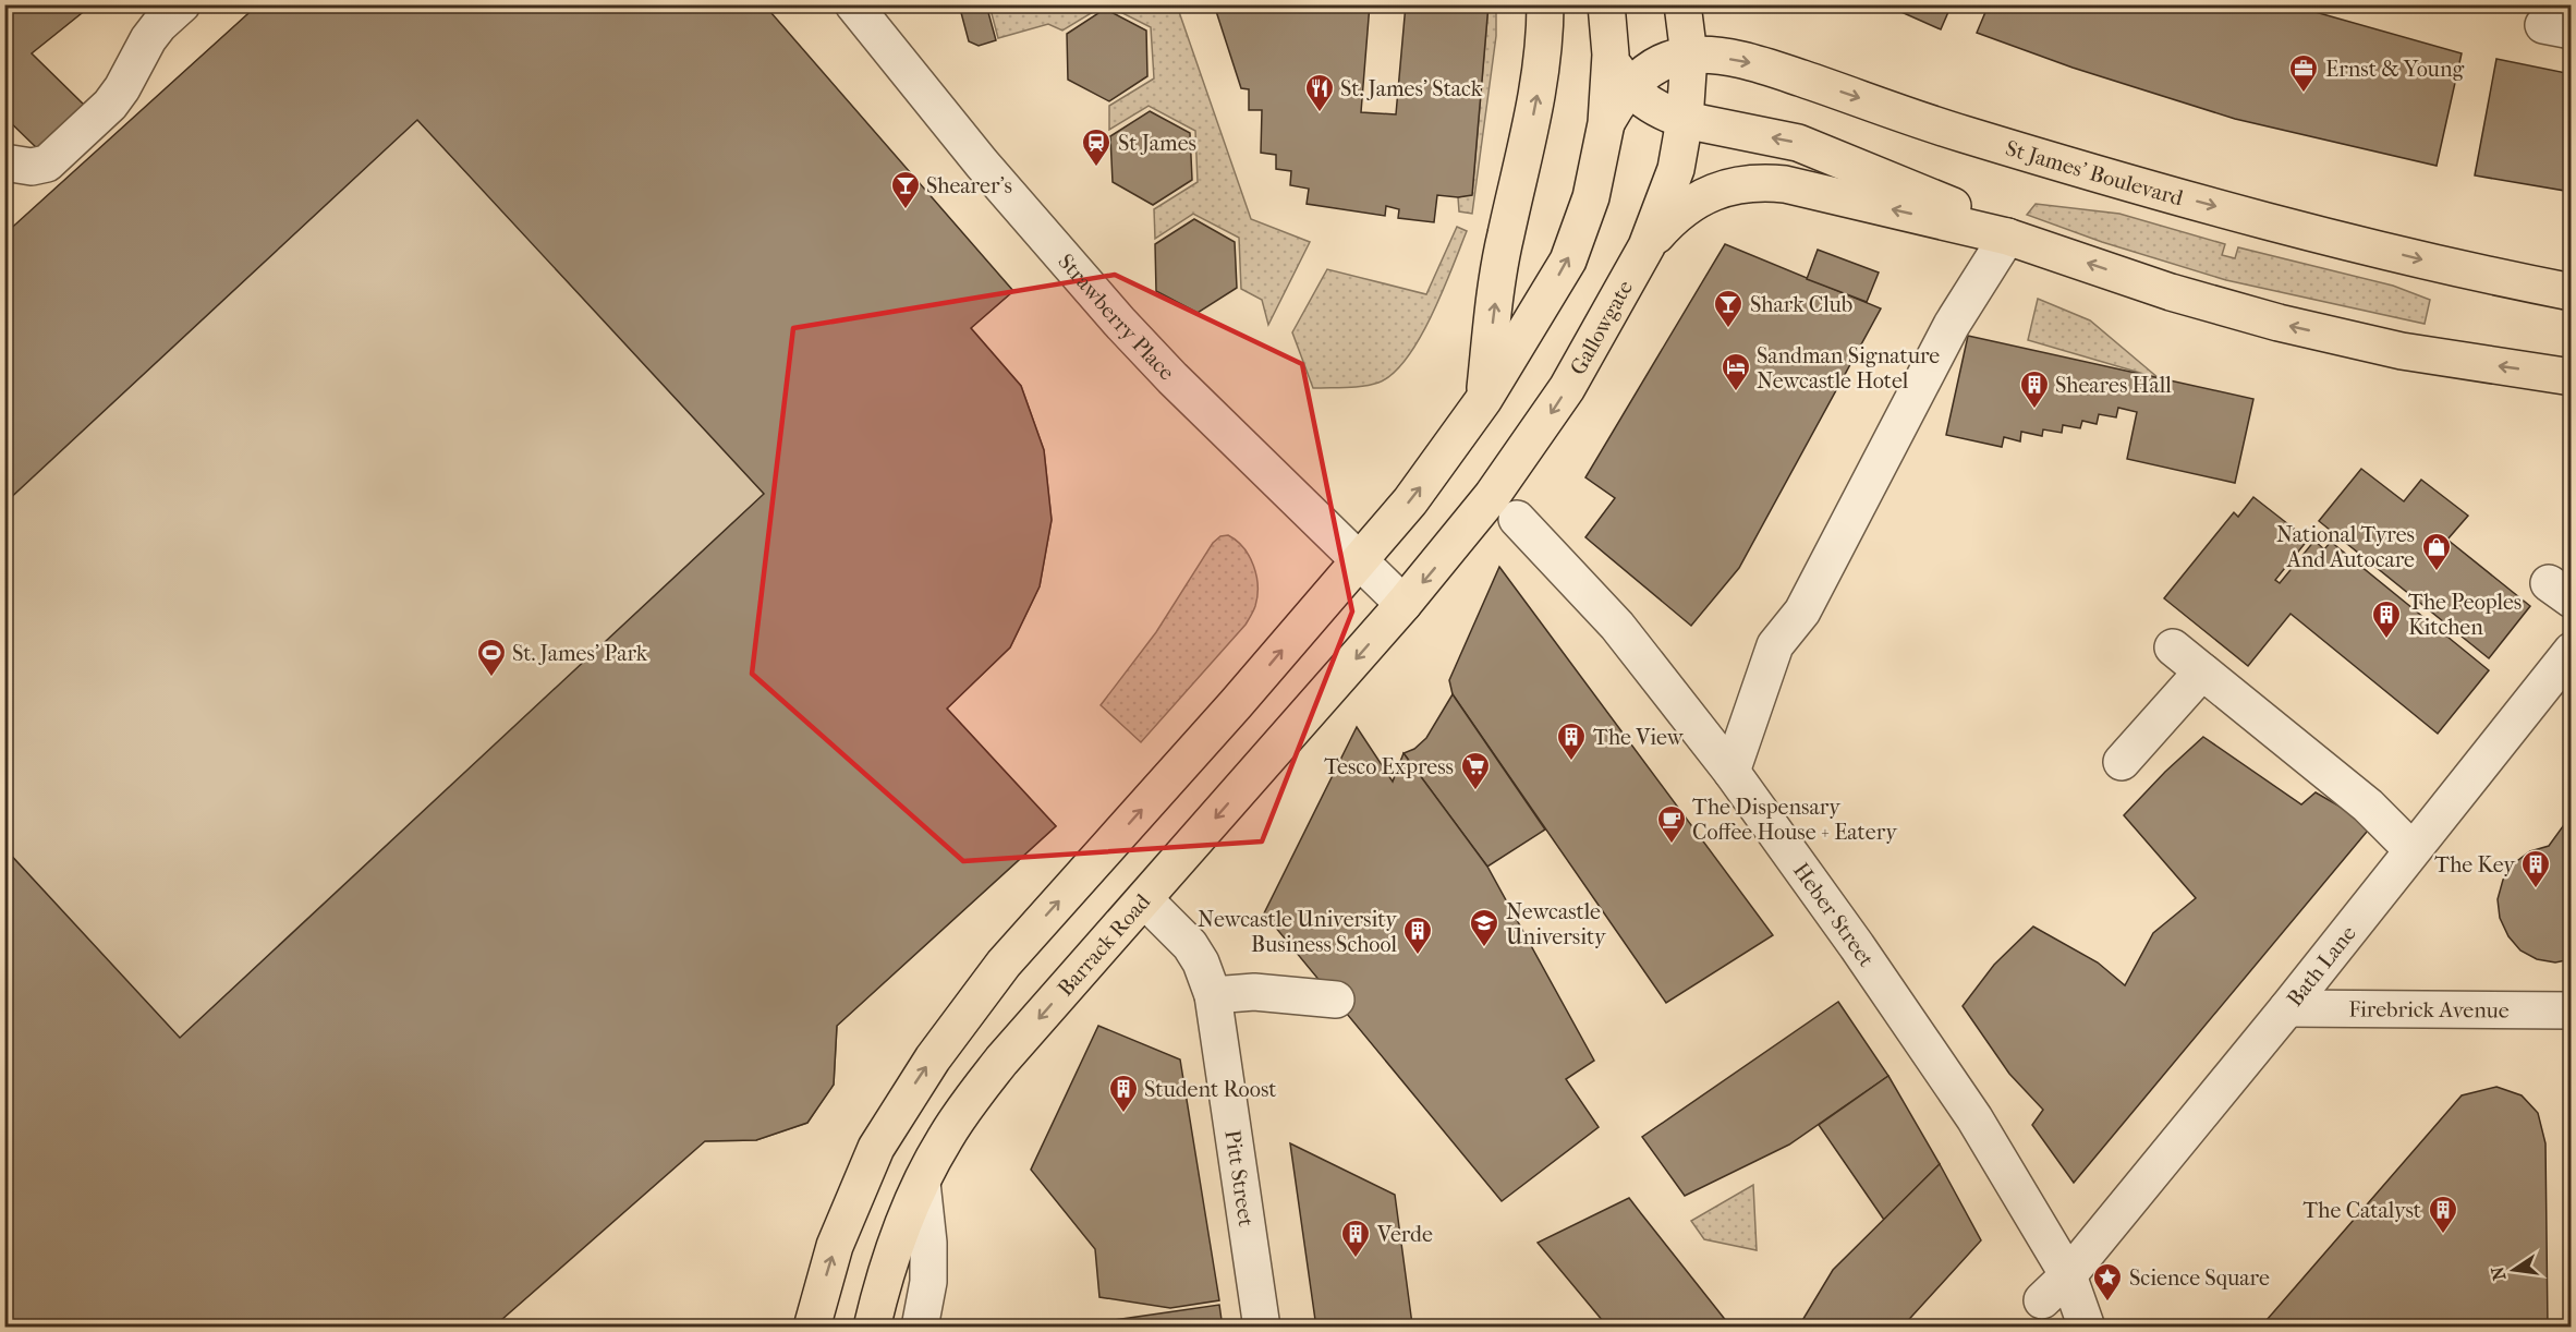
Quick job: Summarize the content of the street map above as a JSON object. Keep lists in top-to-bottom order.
{
  "streets": {
    "main road": ["St James' Boulevard", "Gallowgate", "Barrack Road"],
    "street": [
      "Strawberry Place",
      "Heber Street",
      "Bath Lane",
      "Firebrick Avenue",
      "Pitt Street"
    ]
  },
  "crossings": [
    ["St James' Boulevard", "Gallowgate"],
    ["Strawberry Place", "Gallowgate"],
    ["Strawberry Place", "Barrack Road"],
    ["Gallowgate", "Barrack Road"],
    ["Heber Street", "Bath Lane"],
    ["Barrack Road", "Pitt Street"],
    ["Bath Lane", "Firebrick Avenue"]
  ],
  "places": {
    "office": ["Ernst & Young"],
    "restaurant": ["St. James' Stack"],
    "station": ["St James"],
    "bar": ["Shearer's", "Shark Club"],
    "hotel": ["Sandman Signature Newcastle Hotel"],
    "building": [
      "Sheares Hall",
      "The Peoples Kitchen",
      "The View",
      "The Key",
      "Newcastle University Business School",
      "Student Roost",
      "The Catalyst",
      "Verde"
    ],
    "shop": ["National Tyres And Autocare"],
    "sports": ["St. James' Park"],
    "supermarket": ["Tesco Express"],
    "cafe": ["The Dispensary Coffee House + Eatery"],
    "school or university": ["Newcastle University"],
    "place": ["Science Square"]
  },
  "north": "left"
}
